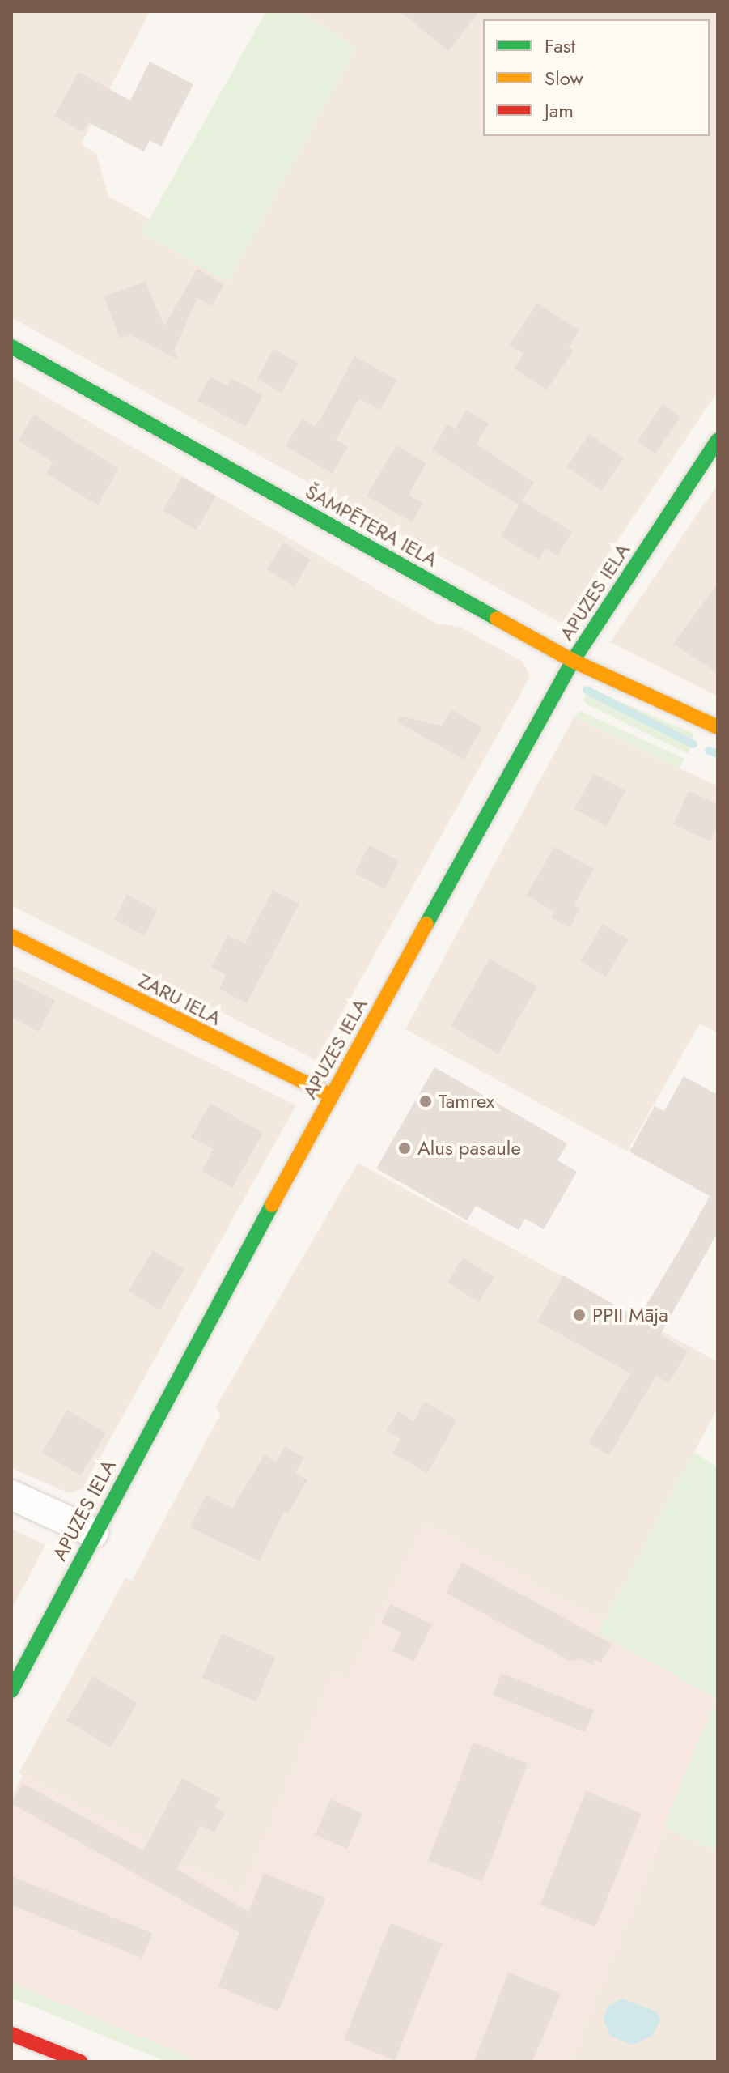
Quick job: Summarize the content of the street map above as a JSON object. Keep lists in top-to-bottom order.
{
  "streets": {
    "street": ["ŠAMPĒTERA IELA", "APUZES IELA", "ZARU IELA"]
  },
  "crossings": [
    ["ŠAMPĒTERA IELA", "APUZES IELA"],
    ["APUZES IELA", "ZARU IELA"]
  ],
  "places": ["Tamrex", "Alus pasaule", "PPII Māja"],
  "legend": ["Fast", "Slow", "Jam"]
}
